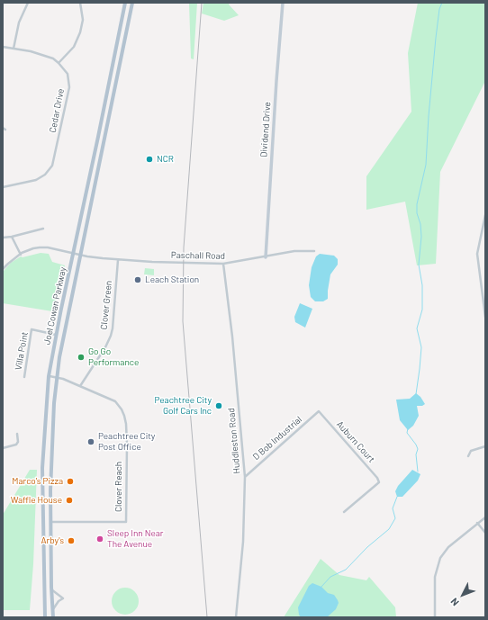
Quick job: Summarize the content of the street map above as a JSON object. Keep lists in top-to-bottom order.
{
  "streets": {
    "main road": ["Joel Cowan Parkway"],
    "street": [
      "Cedar Drive",
      "Dividend Drive",
      "Paschall Road",
      "Clover Green",
      "Villa Point",
      "D Bob Industrial",
      "Huddleston Road",
      "Auburn Court",
      "Clover Reach"
    ]
  },
  "crossings": [
    ["Dividend Drive", "Paschall Road"],
    ["Paschall Road", "Clover Green"],
    ["Paschall Road", "Joel Cowan Parkway"],
    ["Paschall Road", "Huddleston Road"],
    ["Clover Green", "Clover Reach"],
    ["Joel Cowan Parkway", "Villa Point"],
    ["Joel Cowan Parkway", "Clover Reach"],
    ["D Bob Industrial", "Huddleston Road"],
    ["D Bob Industrial", "Auburn Court"]
  ],
  "places": [
    "NCR",
    "Leach Station",
    "Go Go Performance",
    "Peachtree City Golf Cars Inc",
    "Peachtree City Post Office",
    "Marco's Pizza",
    "Waffle House",
    "Sleep Inn Near The Avenue",
    "Arby's"
  ],
  "north": "bottom left"
}
